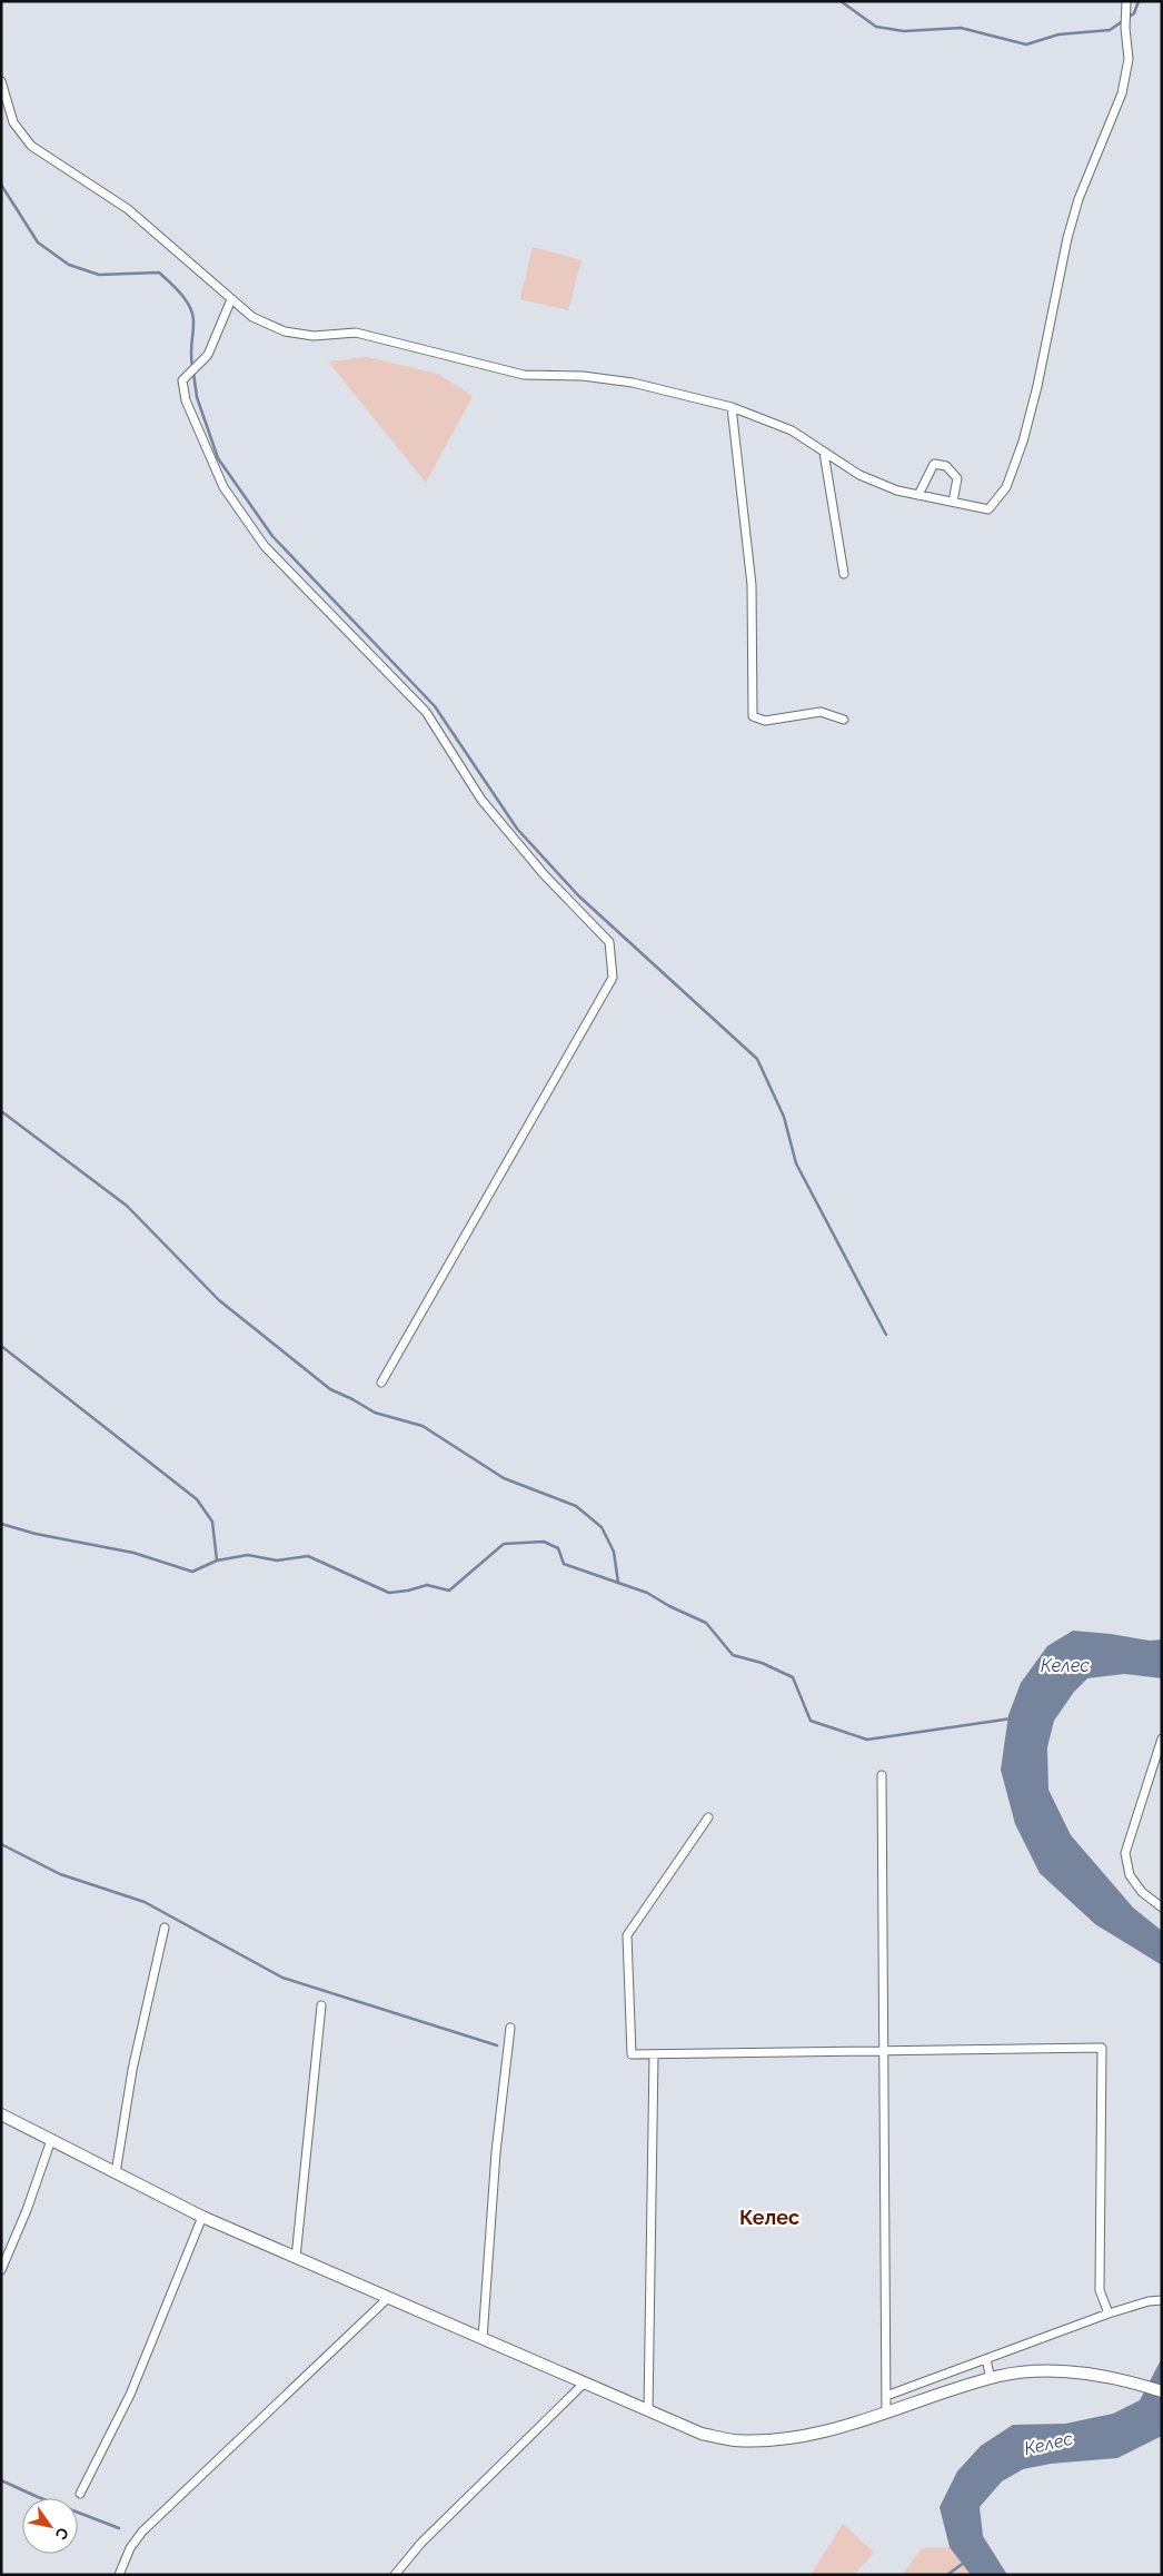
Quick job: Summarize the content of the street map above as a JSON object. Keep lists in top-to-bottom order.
{
  "districts": ["Келес"],
  "water": ["Келес"],
  "north": "bottom right"
}
